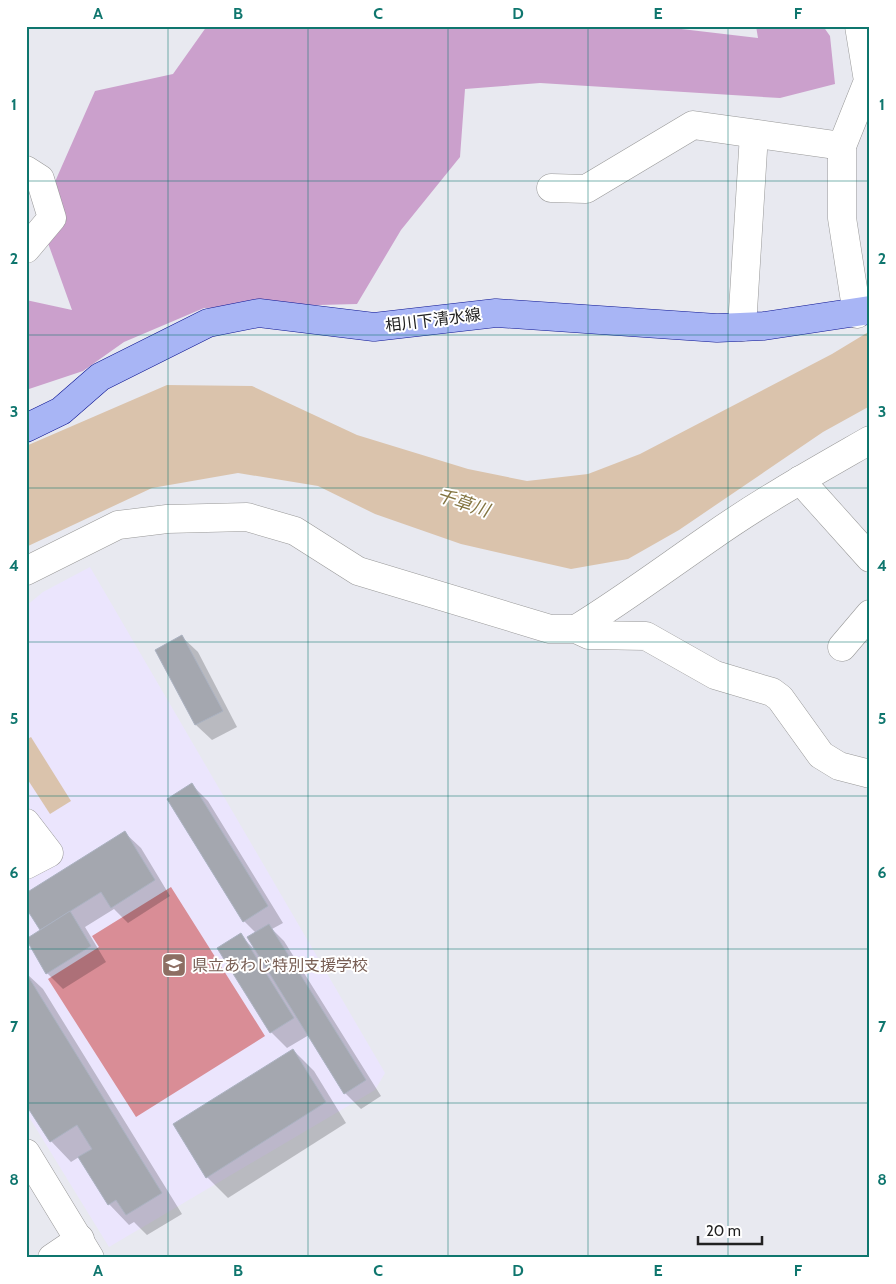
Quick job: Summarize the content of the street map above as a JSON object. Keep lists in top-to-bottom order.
{
  "streets": {
    "main road": ["相川下清水線"]
  },
  "water": ["千草川"],
  "places": {
    "school or university": ["県立あわじ特別支援学校"]
  },
  "scale_bar": "20 m",
  "grid": {
    "columns": [
      "A",
      "B",
      "C",
      "D",
      "E",
      "F"
    ],
    "rows": [
      "1",
      "2",
      "3",
      "4",
      "5",
      "6",
      "7",
      "8"
    ]
  }
}
